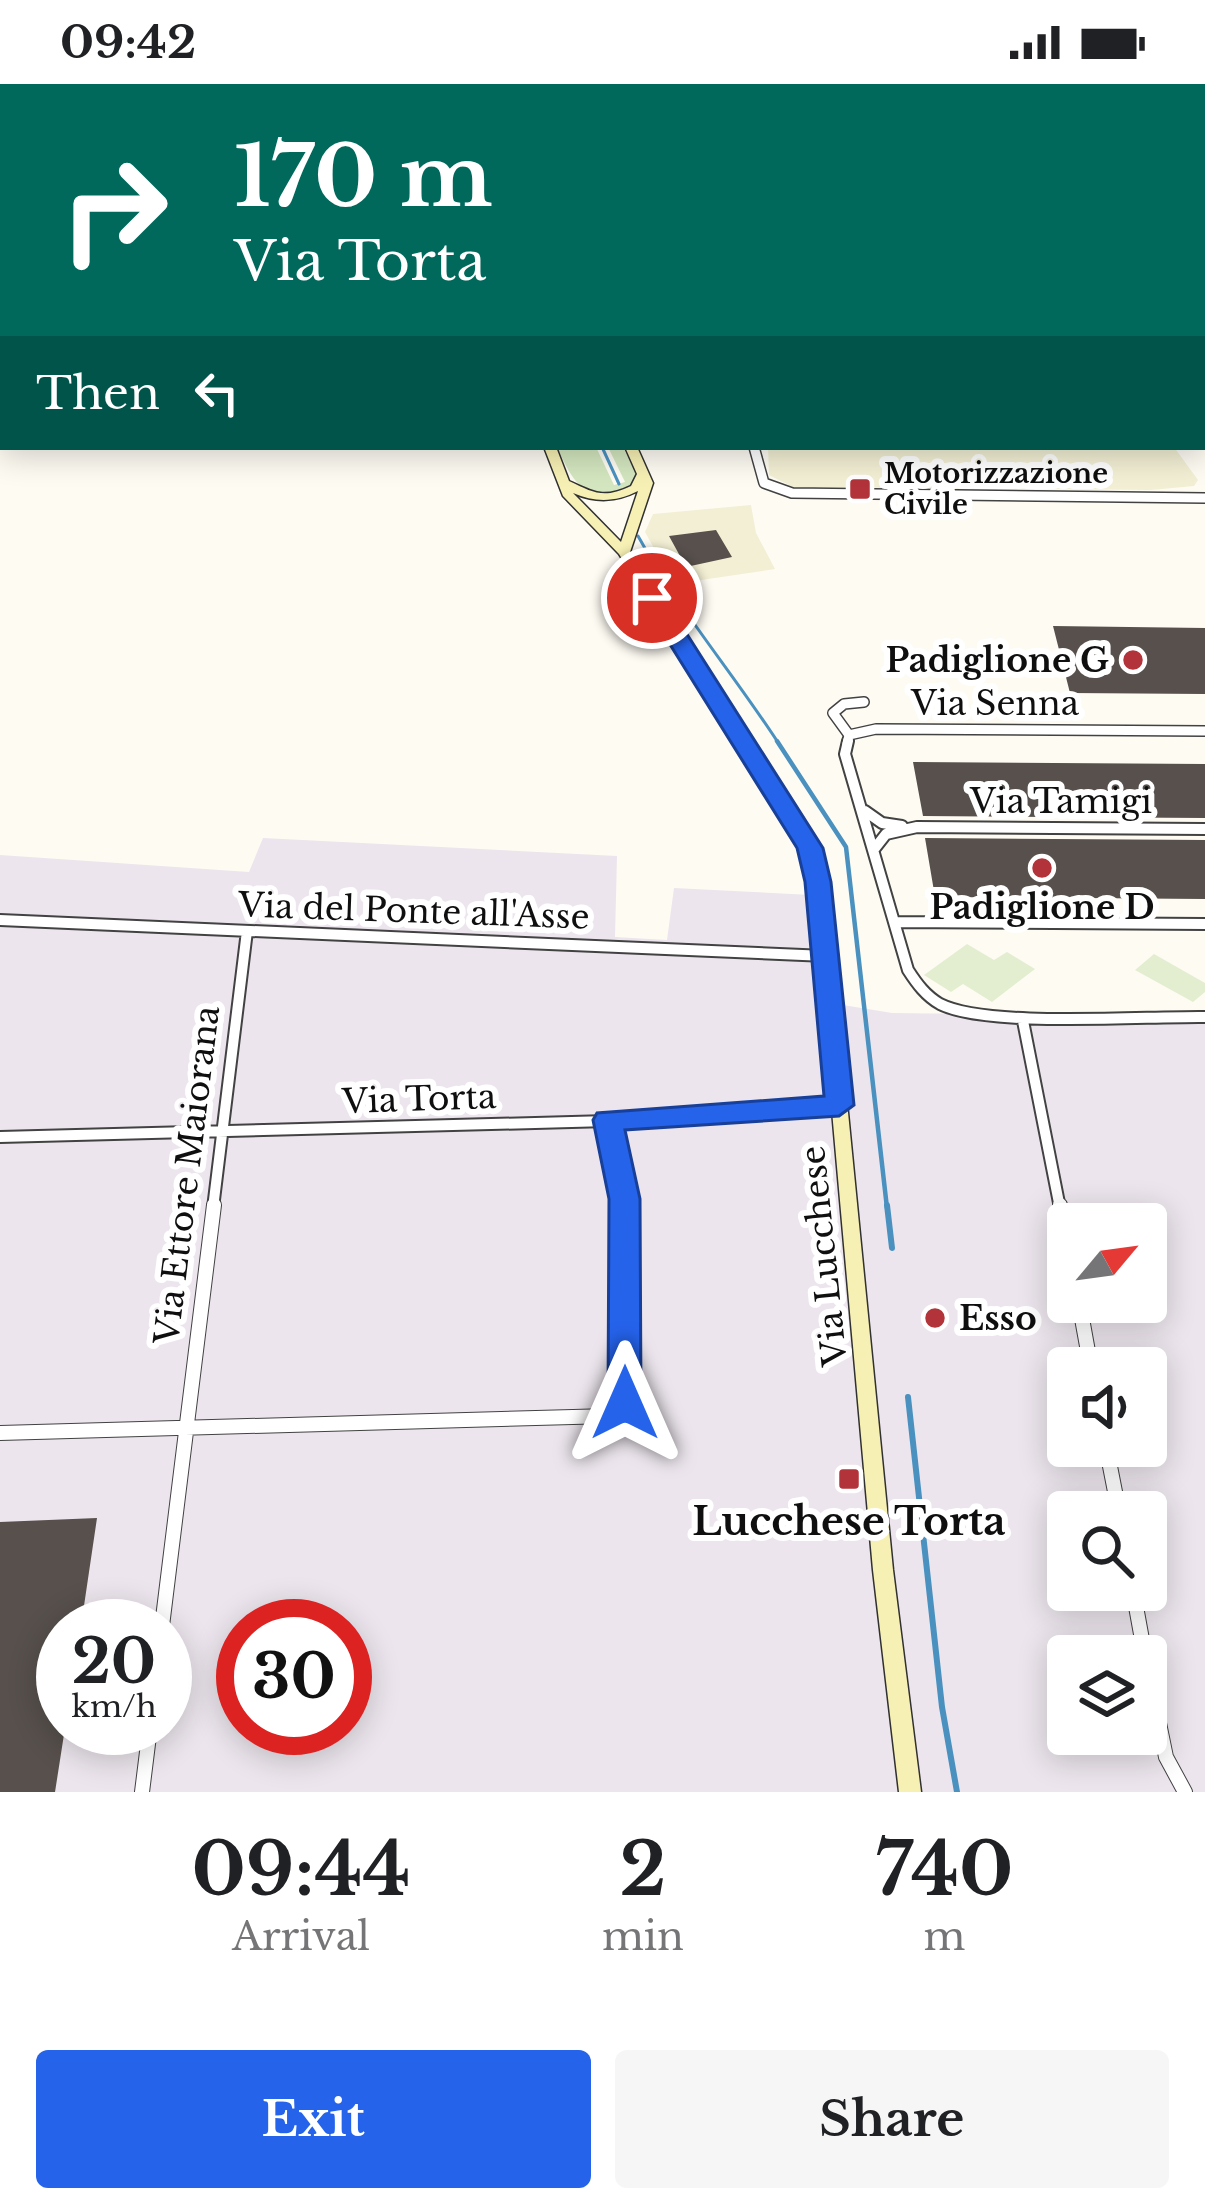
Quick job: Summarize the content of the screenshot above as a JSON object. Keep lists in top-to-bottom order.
{
  "streets": {
    "main road": ["Via Lucchese"],
    "street": [
      "Via Senna",
      "Via Tamigi",
      "Via del Ponte all'Asse",
      "Via Torta",
      "Via Ettore Maiorana"
    ]
  },
  "crossings": [
    ["Via del Ponte all'Asse", "Via Ettore Maiorana"],
    ["Via del Ponte all'Asse", "Via Lucchese"],
    ["Via Torta", "Via Ettore Maiorana"],
    ["Via Torta", "Via Lucchese"]
  ],
  "places": {
    "transit": ["Motorizzazione Civile", "Lucchese Torta"],
    "other": ["Padiglione G", "Padiglione D", "Esso"]
  },
  "north": "top right",
  "page": {
    "status": "09:42",
    "turn": ["170 m", "Via Torta"],
    "then": "Then",
    "speed": "20 km/h",
    "limit": "30",
    "eta": [
      "09:44",
      "Arrival",
      "2",
      "min",
      "740",
      "m"
    ],
    "buttons": ["Exit", "Share"]
  }
}
